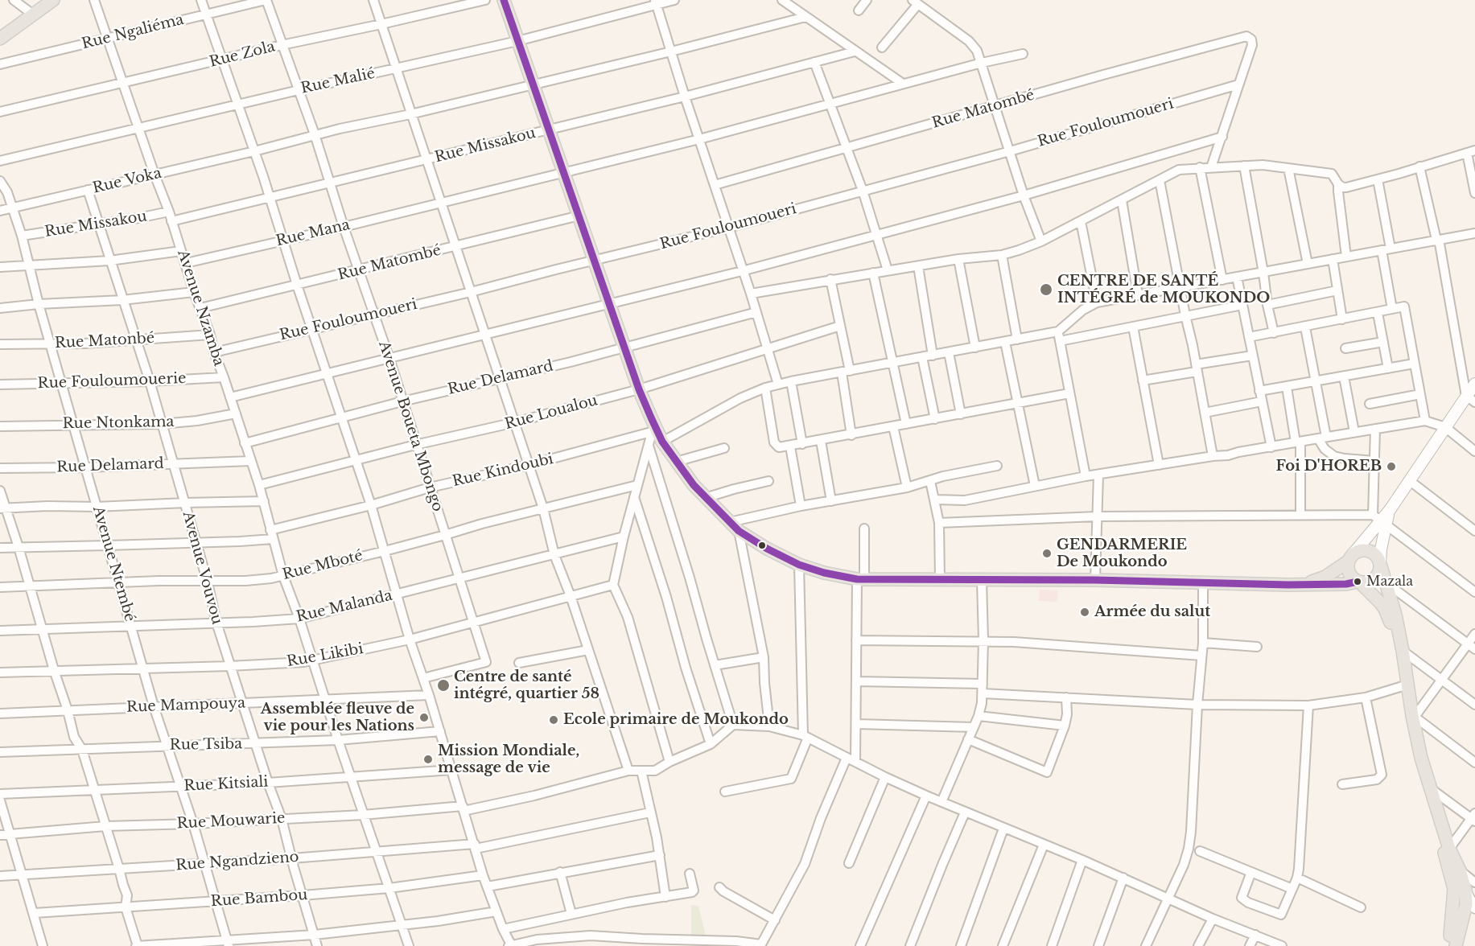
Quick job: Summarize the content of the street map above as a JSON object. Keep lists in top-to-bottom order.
{
  "streets": {
    "street": [
      "Rue Ngaliéma",
      "Rue Zola",
      "Rue Malié",
      "Rue Matombé",
      "Rue Fouloumoueri",
      "Rue Missakou",
      "Rue Voka",
      "Rue Mana",
      "Avenue Nzamba",
      "Rue Matonbé",
      "Rue Delamard",
      "Rue Fouloumouerie",
      "Rue Loualou",
      "Rue Ntonkama",
      "Avenue Boueta Mbongo",
      "Rue Kindoubi",
      "Avenue Ntembé",
      "Rue Mboté",
      "Avenue Vouvou",
      "Rue Malanda",
      "Rue Likibi",
      "Rue Mampouya",
      "Rue Tsiba",
      "Rue Kitsiali",
      "Rue Mouwarie",
      "Rue Ngandzieno",
      "Rue Bambou"
    ]
  },
  "crossings": [
    ["Rue Ngaliéma", "Avenue Nzamba"],
    ["Rue Ngaliéma", "Avenue Boueta Mbongo"],
    ["Rue Zola", "Avenue Nzamba"],
    ["Rue Zola", "Avenue Boueta Mbongo"],
    ["Rue Malié", "Avenue Nzamba"],
    ["Rue Malié", "Avenue Boueta Mbongo"],
    ["Rue Matombé", "Rue Fouloumoueri"],
    ["Rue Matombé", "Avenue Nzamba"],
    ["Rue Matombé", "Avenue Boueta Mbongo"],
    ["Rue Fouloumoueri", "Avenue Nzamba"],
    ["Rue Fouloumoueri", "Avenue Boueta Mbongo"],
    ["Rue Missakou", "Avenue Nzamba"],
    ["Rue Missakou", "Avenue Boueta Mbongo"],
    ["Rue Missakou", "Avenue Ntembé"],
    ["Rue Missakou", "Avenue Vouvou"],
    ["Rue Voka", "Avenue Nzamba"],
    ["Rue Voka", "Avenue Boueta Mbongo"],
    ["Rue Voka", "Avenue Ntembé"],
    ["Rue Voka", "Avenue Vouvou"],
    ["Rue Mana", "Avenue Nzamba"],
    ["Rue Mana", "Avenue Boueta Mbongo"],
    ["Avenue Nzamba", "Rue Matonbé"],
    ["Avenue Nzamba", "Rue Delamard"],
    ["Avenue Nzamba", "Rue Fouloumouerie"],
    ["Avenue Nzamba", "Rue Loualou"],
    ["Avenue Nzamba", "Rue Ntonkama"],
    ["Avenue Nzamba", "Rue Kindoubi"],
    ["Avenue Nzamba", "Rue Mboté"],
    ["Avenue Nzamba", "Rue Malanda"],
    ["Avenue Nzamba", "Rue Likibi"],
    ["Avenue Nzamba", "Rue Mampouya"],
    ["Avenue Nzamba", "Rue Tsiba"],
    ["Avenue Nzamba", "Rue Kitsiali"],
    ["Avenue Nzamba", "Rue Mouwarie"],
    ["Avenue Nzamba", "Rue Ngandzieno"],
    ["Avenue Nzamba", "Rue Bambou"],
    ["Rue Matonbé", "Avenue Ntembé"],
    ["Rue Matonbé", "Avenue Vouvou"],
    ["Rue Delamard", "Avenue Boueta Mbongo"],
    ["Rue Delamard", "Avenue Ntembé"],
    ["Rue Delamard", "Avenue Vouvou"],
    ["Rue Fouloumouerie", "Avenue Ntembé"],
    ["Rue Fouloumouerie", "Avenue Vouvou"],
    ["Rue Loualou", "Avenue Boueta Mbongo"],
    ["Rue Ntonkama", "Avenue Ntembé"],
    ["Rue Ntonkama", "Avenue Vouvou"],
    ["Avenue Boueta Mbongo", "Rue Kindoubi"],
    ["Avenue Boueta Mbongo", "Rue Mboté"],
    ["Avenue Boueta Mbongo", "Rue Malanda"],
    ["Avenue Boueta Mbongo", "Rue Likibi"],
    ["Rue Kindoubi", "Avenue Ntembé"],
    ["Rue Kindoubi", "Avenue Vouvou"],
    ["Avenue Ntembé", "Rue Mboté"],
    ["Avenue Ntembé", "Rue Malanda"],
    ["Avenue Ntembé", "Rue Likibi"],
    ["Avenue Ntembé", "Rue Mampouya"],
    ["Avenue Ntembé", "Rue Tsiba"],
    ["Avenue Ntembé", "Rue Kitsiali"],
    ["Avenue Ntembé", "Rue Mouwarie"],
    ["Avenue Ntembé", "Rue Ngandzieno"],
    ["Avenue Ntembé", "Rue Bambou"],
    ["Rue Mboté", "Avenue Vouvou"],
    ["Avenue Vouvou", "Rue Malanda"],
    ["Avenue Vouvou", "Rue Likibi"],
    ["Avenue Vouvou", "Rue Mampouya"],
    ["Avenue Vouvou", "Rue Tsiba"],
    ["Avenue Vouvou", "Rue Kitsiali"],
    ["Avenue Vouvou", "Rue Mouwarie"],
    ["Avenue Vouvou", "Rue Ngandzieno"],
    ["Avenue Vouvou", "Rue Bambou"]
  ],
  "places": [
    "CENTRE DE SANTÉ INTÉGRÉ de MOUKONDO",
    "Foi D'HOREB",
    "GENDARMERIE De Moukondo",
    "Mazala",
    "Armée du salut",
    "Centre de santé intégré, quartier 58",
    "Assemblée fleuve de vie pour les Nations",
    "Ecole primaire de Moukondo",
    "Mission Mondiale, message de vie"
  ]
}
